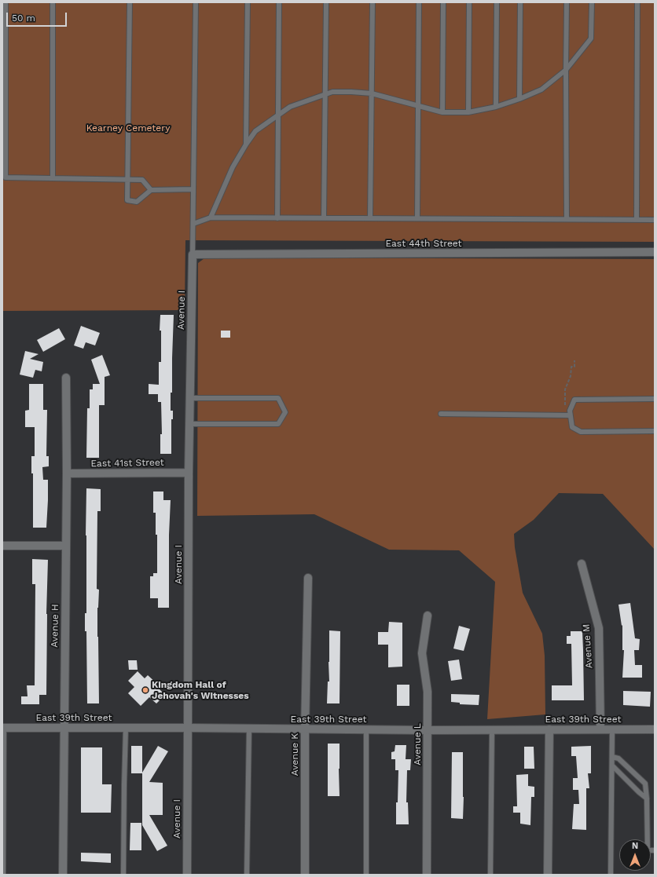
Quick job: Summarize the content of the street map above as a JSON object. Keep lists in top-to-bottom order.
{
  "streets": {
    "street": [
      "East 44th Street",
      "Avenue I",
      "East 41st Street",
      "Avenue H",
      "Avenue M",
      "East 39th Street",
      "Avenue L",
      "Avenue K"
    ]
  },
  "crossings": [
    ["East 44th Street", "Avenue I"],
    ["Avenue I", "East 41st Street"],
    ["Avenue I", "East 39th Street"],
    ["East 41st Street", "Avenue H"],
    ["Avenue H", "East 39th Street"],
    ["Avenue M", "East 39th Street"],
    ["East 39th Street", "Avenue L"],
    ["East 39th Street", "Avenue K"]
  ],
  "parks": ["Kearney Cemetery"],
  "places": ["Kingdom Hall of Jehovah's Witnesses"],
  "scale_bar": "50 m",
  "north": "top"
}
